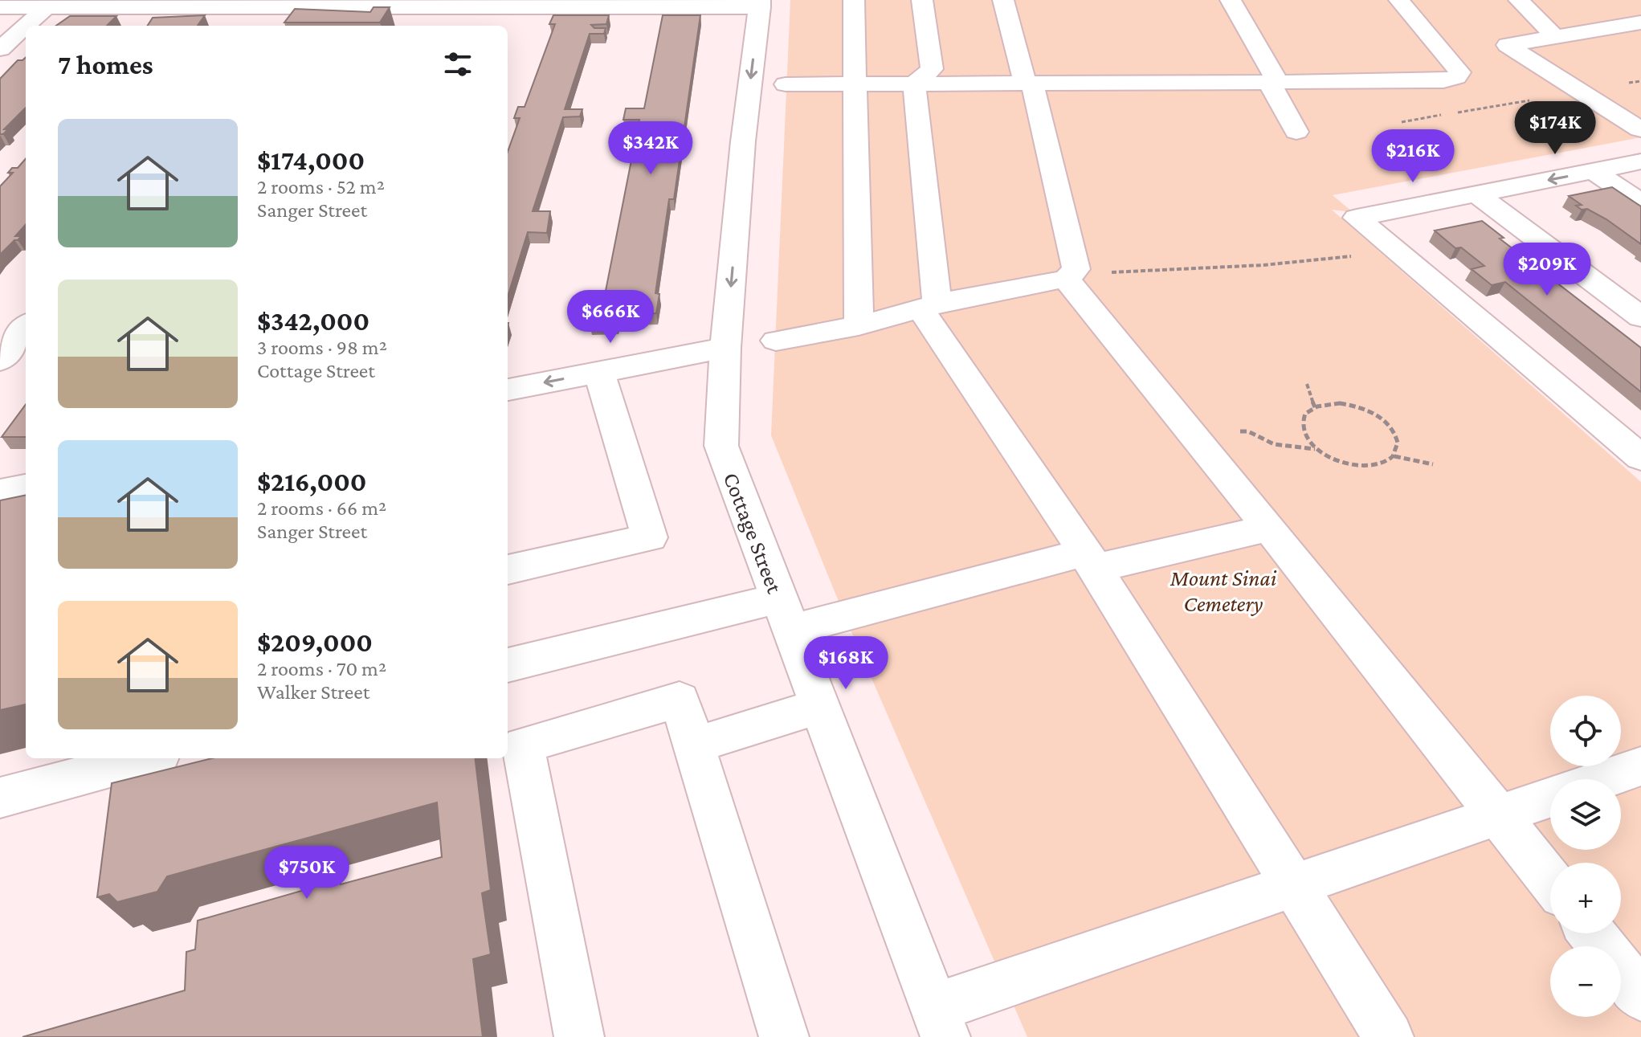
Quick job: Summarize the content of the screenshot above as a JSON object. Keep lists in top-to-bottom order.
{
  "streets": {
    "street": ["Cottage Street"]
  },
  "parks": ["Mount Sinai Cemetery"],
  "page": {
    "heading": "7 homes",
    "price": [
      "$174K",
      "$342K",
      "$216K",
      "$209K",
      "$666K",
      "$168K",
      "$750K"
    ],
    "list": [
      {
        "name": "$174,000",
        "note": "2 rooms · 52 m² · Sanger Street"
      },
      {
        "name": "$342,000",
        "note": "3 rooms · 98 m² · Cottage Street"
      },
      {
        "name": "$216,000",
        "note": "2 rooms · 66 m² · Sanger Street"
      },
      {
        "name": "$209,000",
        "note": "2 rooms · 70 m² · Walker Street"
      }
    ],
    "map_buttons": ["+", "−"]
  }
}
